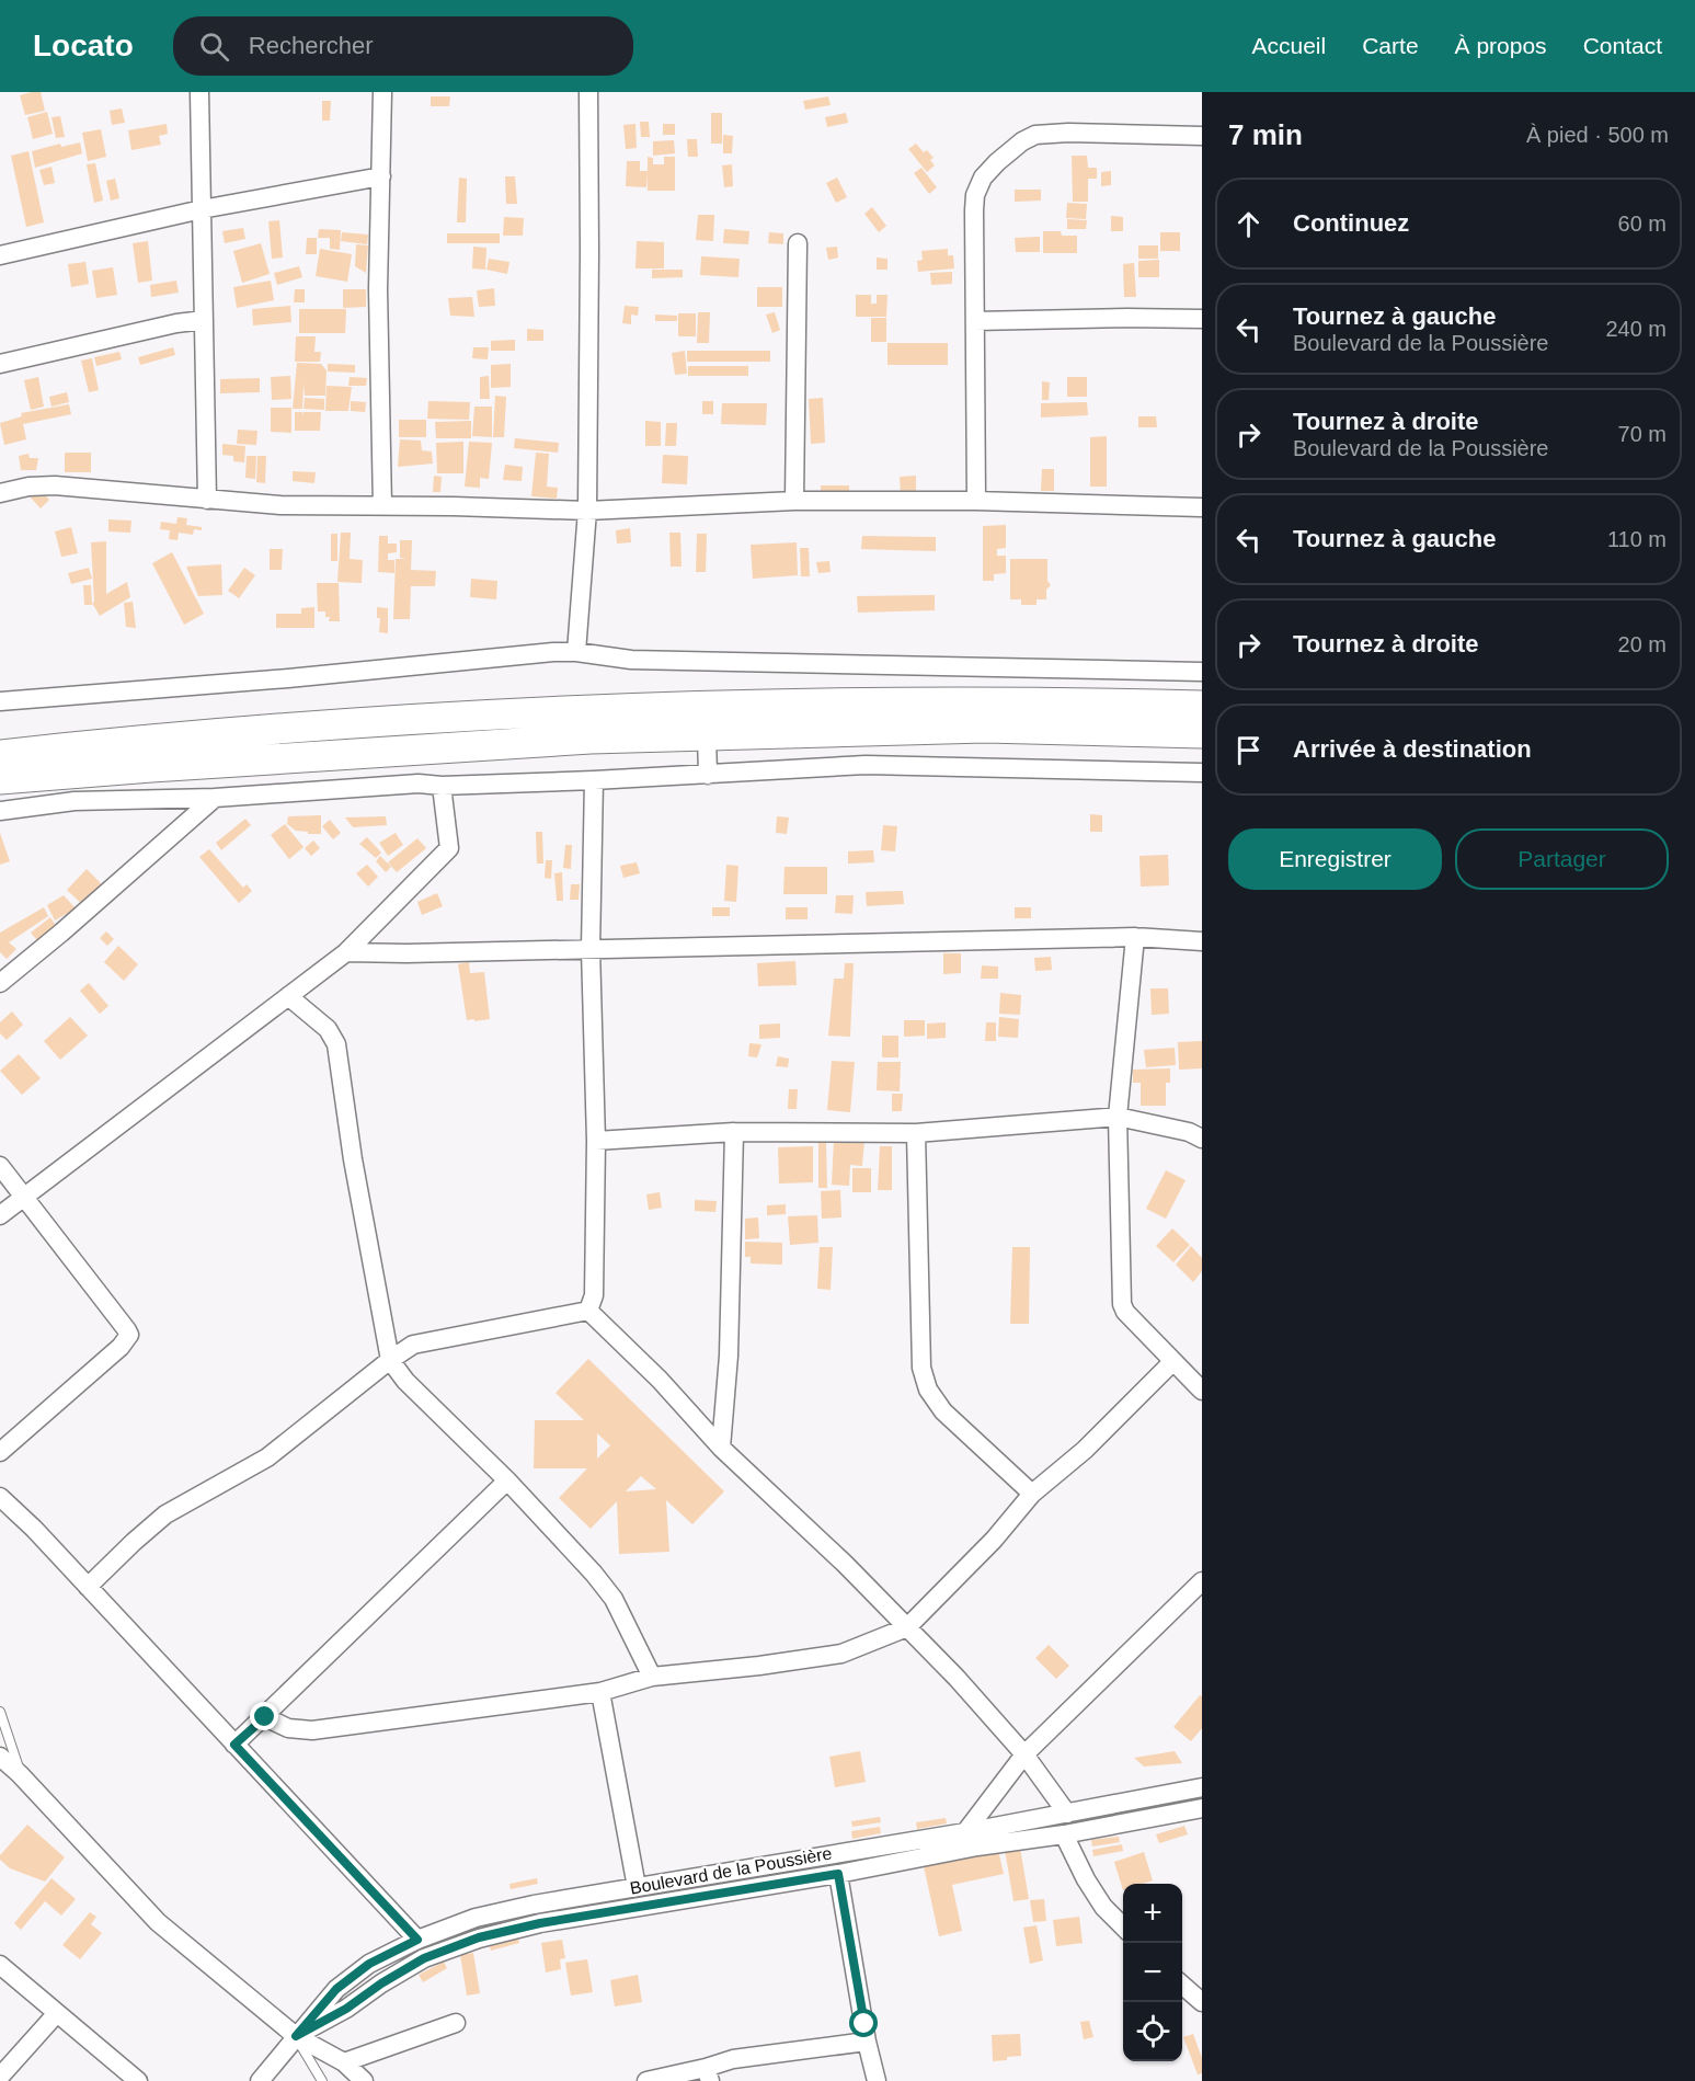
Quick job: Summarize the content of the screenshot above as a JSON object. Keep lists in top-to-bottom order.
{
  "streets": {
    "street": ["Boulevard de la Poussière"]
  },
  "page": {
    "header": "Locato",
    "search": "Rechercher",
    "nav": [
      "Accueil",
      "Carte",
      "À propos",
      "Contact"
    ],
    "heading": ["7 min", "À pied · 500 m"],
    "list": [
      ["Continuez", "60 m"],
      ["Tournez à gauche", "Boulevard de la Poussière", "240 m"],
      ["Tournez à droite", "Boulevard de la Poussière", "70 m"],
      ["Tournez à gauche", "110 m"],
      ["Tournez à droite", "20 m"],
      "Arrivée à destination"
    ],
    "buttons": ["Enregistrer", "Partager"],
    "map_buttons": ["+", "−"]
  }
}
